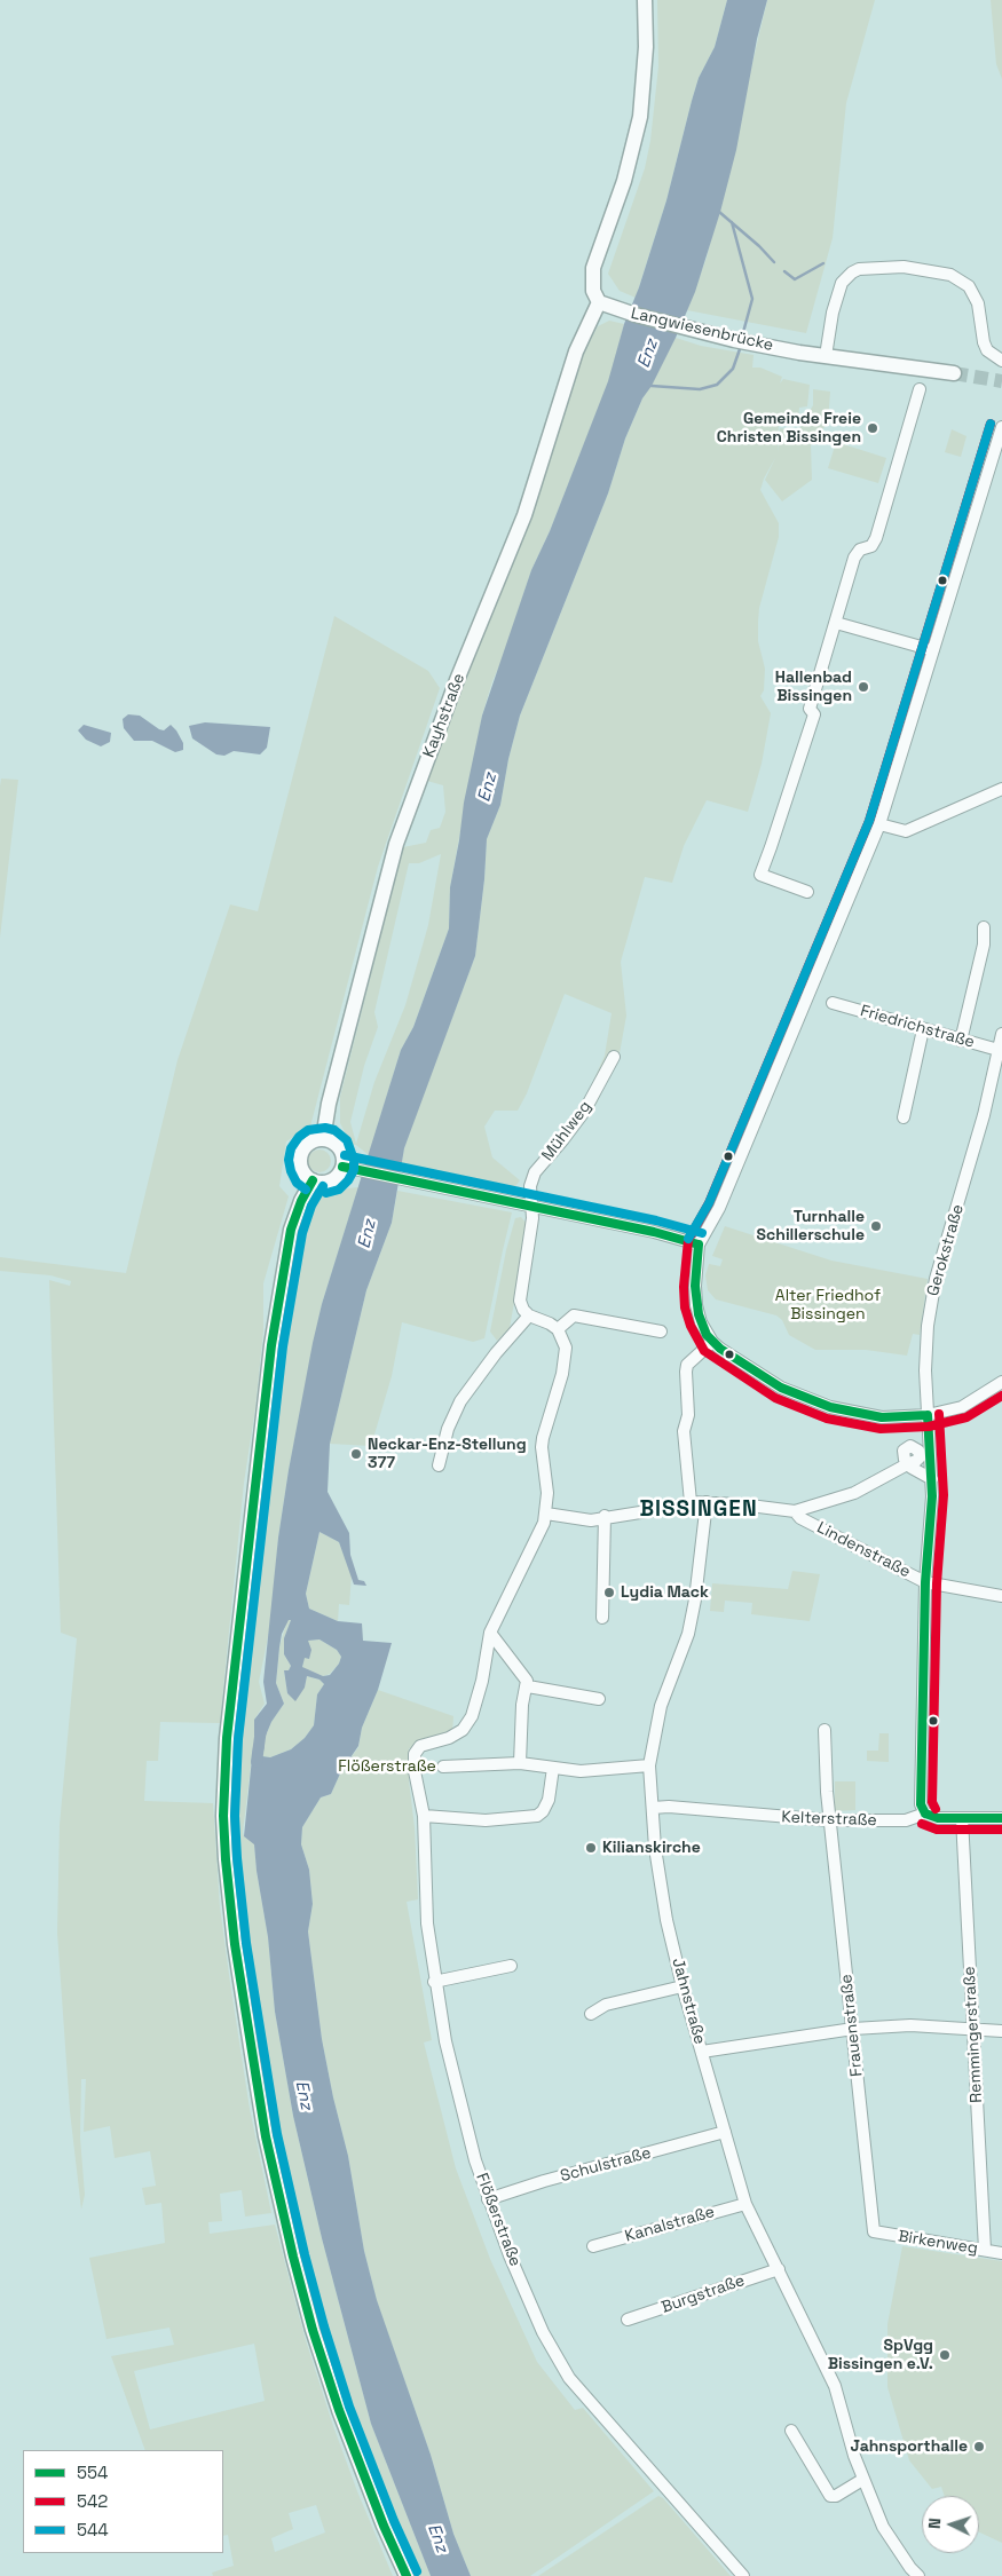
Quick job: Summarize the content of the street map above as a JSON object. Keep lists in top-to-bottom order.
{
  "streets": {
    "main road": ["Langwiesenbrücke", "Kayhstraße"],
    "street": [
      "Friedrichstraße",
      "Mühlweg",
      "Gerokstraße",
      "Lindenstraße",
      "Kelterstraße",
      "Jahnstraße",
      "Frauenstraße",
      "Remmingerstraße",
      "Schulstraße",
      "Flößerstraße",
      "Kanalstraße",
      "Birkenweg",
      "Burgstraße"
    ]
  },
  "crossings": [
    ["Langwiesenbrücke", "Kayhstraße"],
    ["Friedrichstraße", "Gerokstraße"],
    ["Gerokstraße", "Lindenstraße"],
    ["Gerokstraße", "Kelterstraße"],
    ["Kelterstraße", "Jahnstraße"],
    ["Kelterstraße", "Frauenstraße"],
    ["Kelterstraße", "Remmingerstraße"],
    ["Jahnstraße", "Schulstraße"],
    ["Jahnstraße", "Kanalstraße"],
    ["Jahnstraße", "Burgstraße"],
    ["Frauenstraße", "Birkenweg"],
    ["Remmingerstraße", "Birkenweg"],
    ["Schulstraße", "Flößerstraße"]
  ],
  "districts": ["BISSINGEN"],
  "water": ["Enz"],
  "parks": ["Alter Friedhof Bissingen", "Flößerstraße"],
  "places": [
    "Gemeinde Freie Christen Bissingen",
    "Hallenbad Bissingen",
    "Turnhalle Schillerschule",
    "Neckar-Enz-Stellung 377",
    "Lydia Mack",
    "Kilianskirche",
    "SpVgg Bissingen e.V.",
    "Jahnsporthalle"
  ],
  "lines": ["transit line 542", "transit line 544", "transit line 554"],
  "legend": ["554", "542", "544"],
  "north": "left"
}
